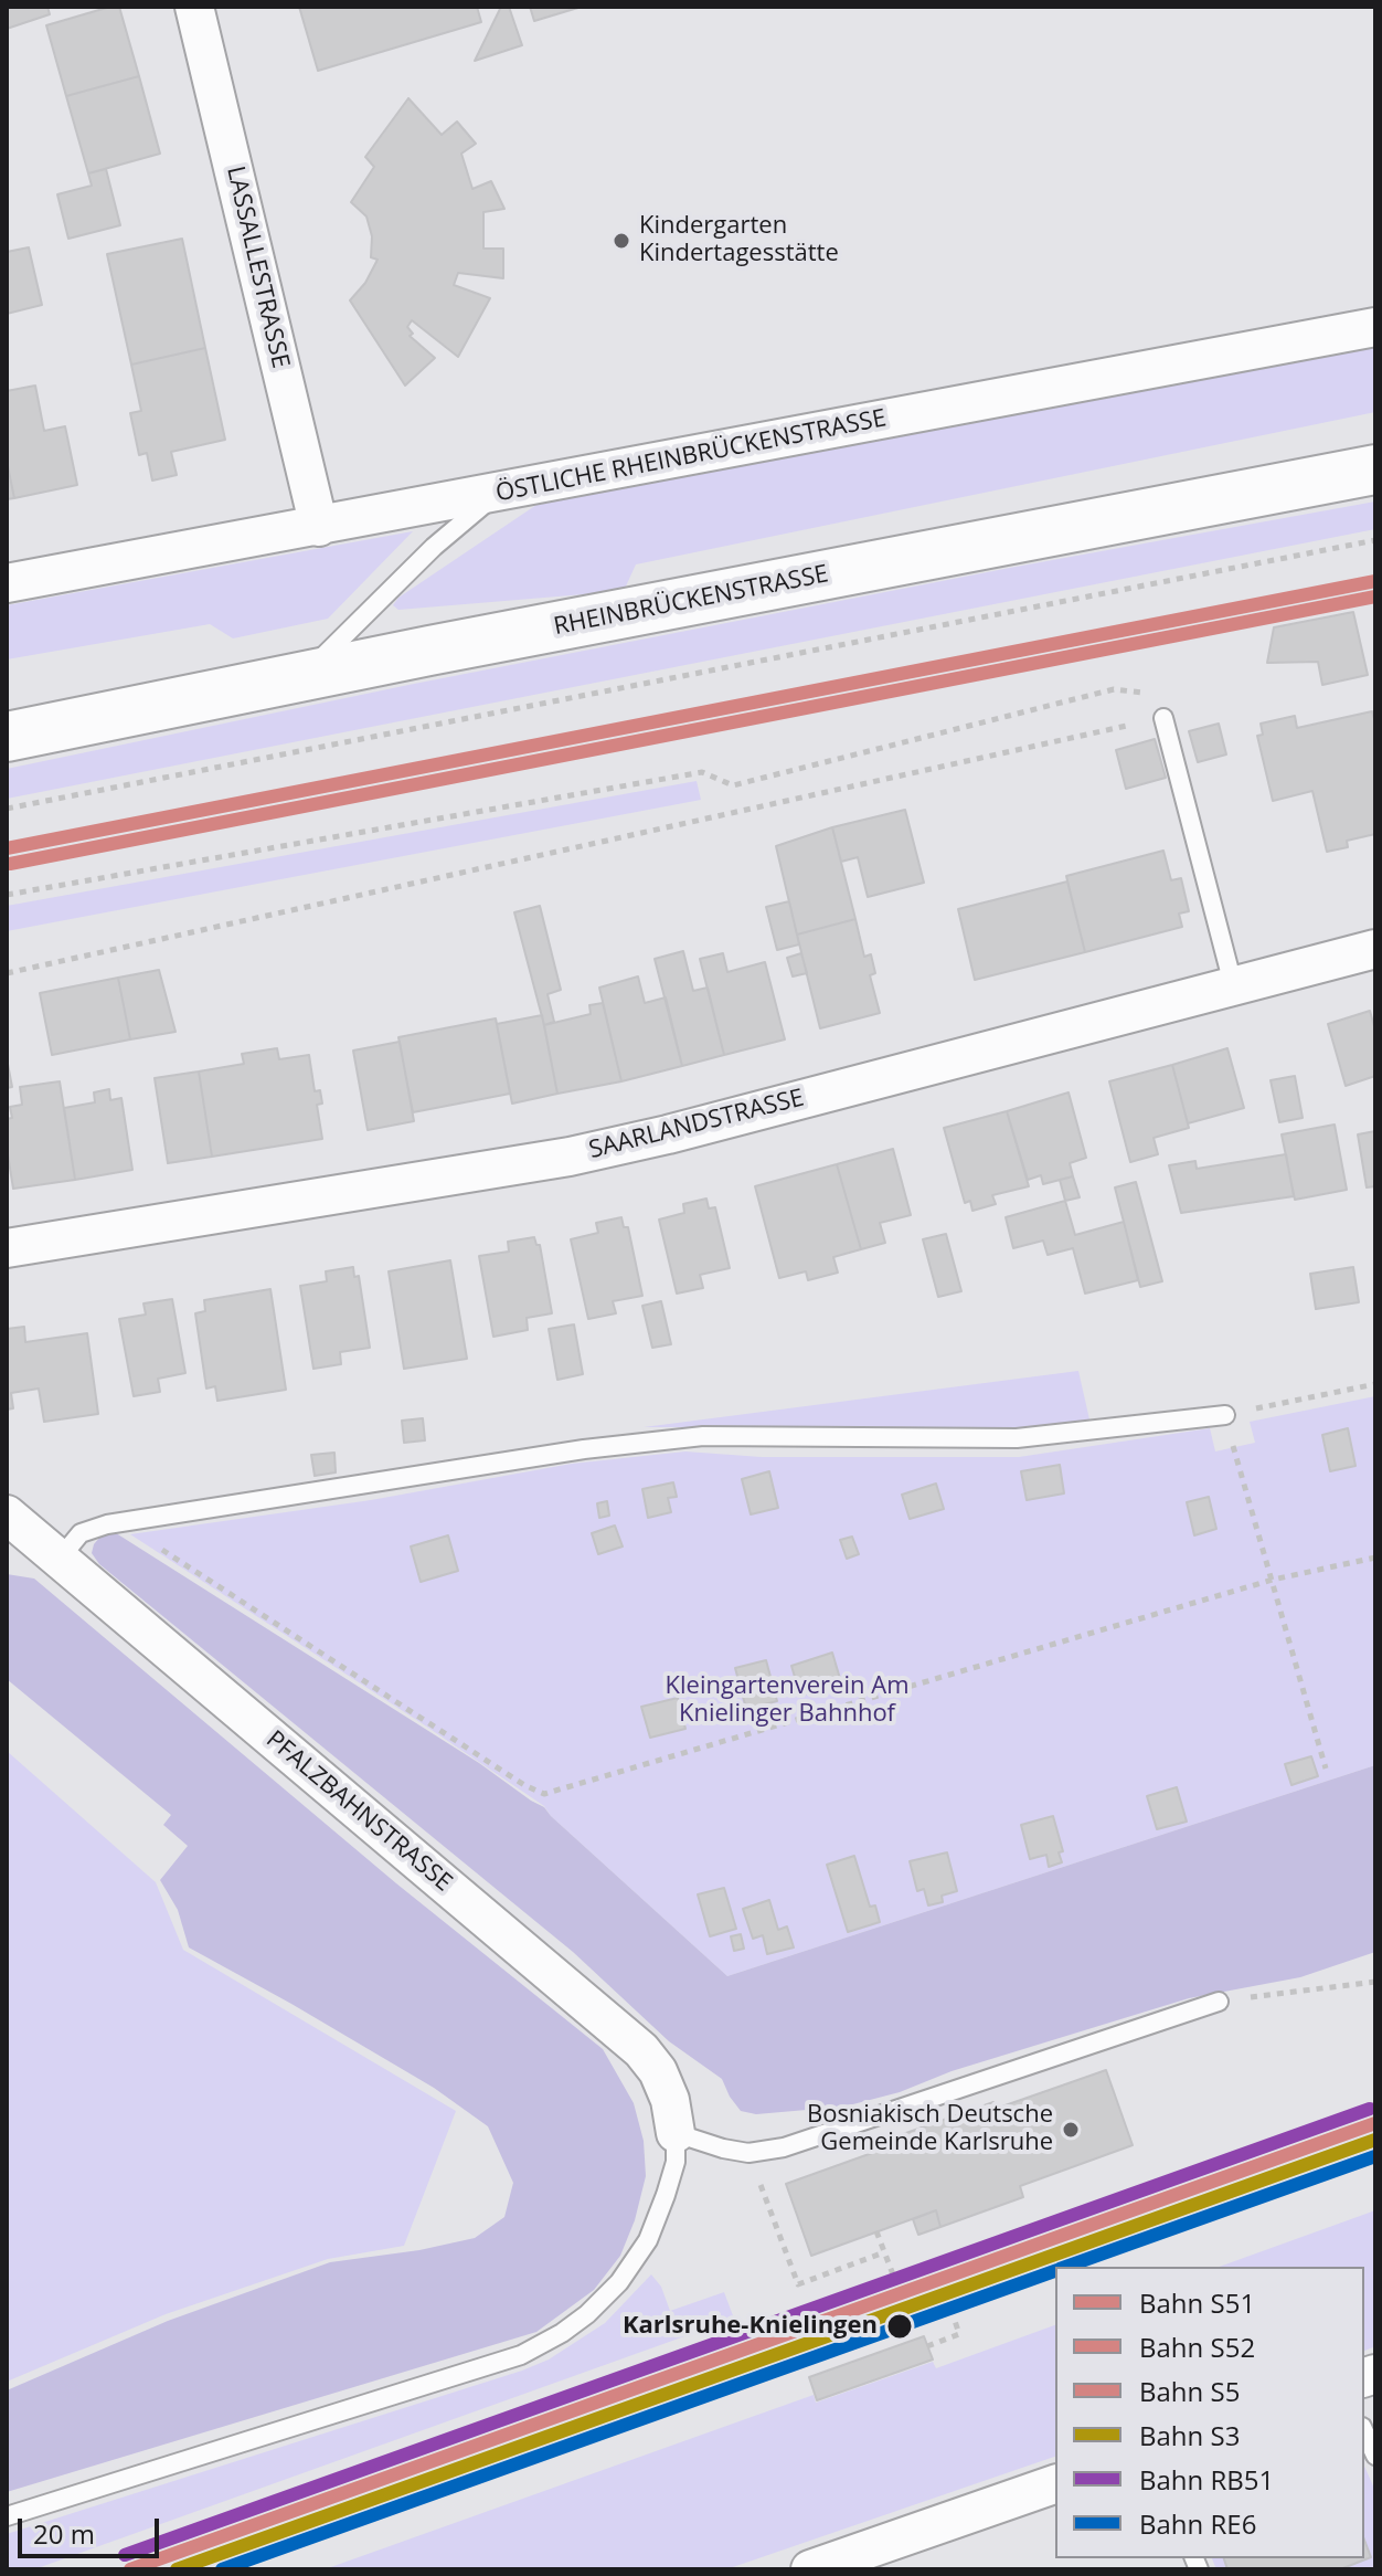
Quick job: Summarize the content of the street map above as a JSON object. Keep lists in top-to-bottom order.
{
  "streets": {
    "main road": ["RHEINBRÜCKENSTRASSE"],
    "street": [
      "LASSALLESTRASSE",
      "ÖSTLICHE RHEINBRÜCKENSTRASSE",
      "SAARLANDSTRASSE",
      "PFALZBAHNSTRASSE"
    ]
  },
  "crossings": [
    ["LASSALLESTRASSE", "ÖSTLICHE RHEINBRÜCKENSTRASSE"]
  ],
  "parks": ["Kleingartenverein Am Knielinger Bahnhof"],
  "places": ["Kindergarten Kindertagesstätte", "Bosniakisch Deutsche Gemeinde Karlsruhe", "Karlsruhe-Knielingen"],
  "lines": [
    "rail line S51",
    "rail line S5",
    "rail line RB51",
    "rail line S52",
    "rail line S3",
    "rail line RE6"
  ],
  "legend": [
    "Bahn S51",
    "Bahn S52",
    "Bahn S5",
    "Bahn S3",
    "Bahn RB51",
    "Bahn RE6"
  ],
  "scale_bar": "20 m"
}
